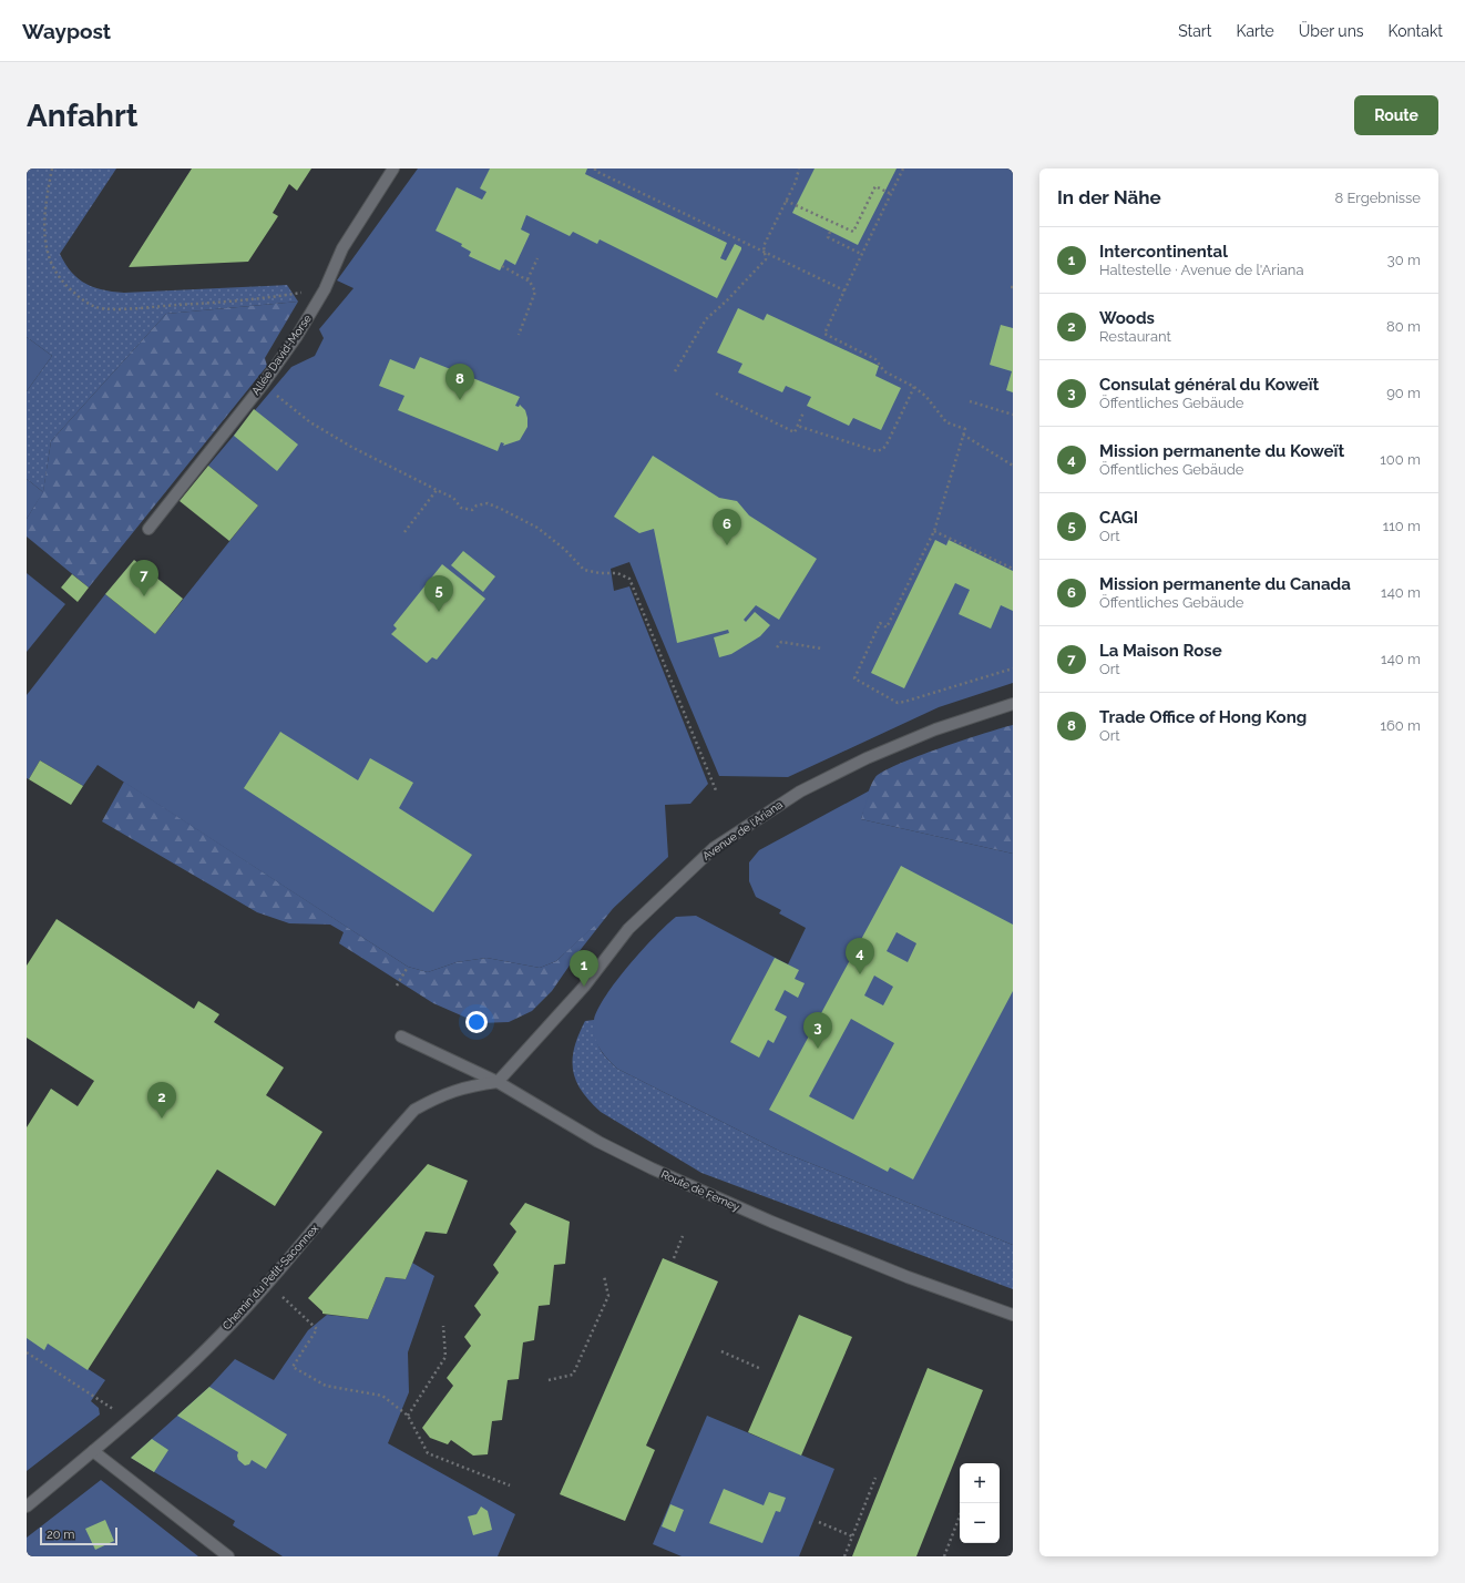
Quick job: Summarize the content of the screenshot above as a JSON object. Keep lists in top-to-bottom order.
{
  "streets": {
    "street": [
      "Allée David-Morse",
      "Avenue de l'Ariana",
      "Route de Ferney",
      "Chemin du Petit-Saconnex"
    ]
  },
  "crossings": [
    ["Avenue de l'Ariana", "Route de Ferney"],
    ["Avenue de l'Ariana", "Chemin du Petit-Saconnex"],
    ["Route de Ferney", "Chemin du Petit-Saconnex"]
  ],
  "scale_bar": "20 m",
  "page": {
    "header": "Waypost",
    "nav": [
      "Start",
      "Karte",
      "Über uns",
      "Kontakt"
    ],
    "buttons": "Route",
    "title": "Anfahrt",
    "heading": ["In der Nähe", "8 Ergebnisse"],
    "list": [
      {
        "mark": "1",
        "name": "Intercontinental",
        "note": "Haltestelle · Avenue de l'Ariana",
        "value": "30 m"
      },
      {
        "mark": "2",
        "name": "Woods",
        "note": "Restaurant",
        "value": "80 m"
      },
      {
        "mark": "3",
        "name": "Consulat général du Koweït",
        "note": "Öffentliches Gebäude",
        "value": "90 m"
      },
      {
        "mark": "4",
        "name": "Mission permanente du Koweït",
        "note": "Öffentliches Gebäude",
        "value": "100 m"
      },
      {
        "mark": "5",
        "name": "CAGI",
        "note": "Ort",
        "value": "110 m"
      },
      {
        "mark": "6",
        "name": "Mission permanente du Canada",
        "note": "Öffentliches Gebäude",
        "value": "140 m"
      },
      {
        "mark": "7",
        "name": "La Maison Rose",
        "note": "Ort",
        "value": "140 m"
      },
      {
        "mark": "8",
        "name": "Trade Office of Hong Kong",
        "note": "Ort",
        "value": "160 m"
      }
    ],
    "pins": [
      "8",
      "6",
      "7",
      "5",
      "4",
      "1",
      "3",
      "2"
    ],
    "map_buttons": ["+", "−"],
    "scale": "20 m"
  }
}
